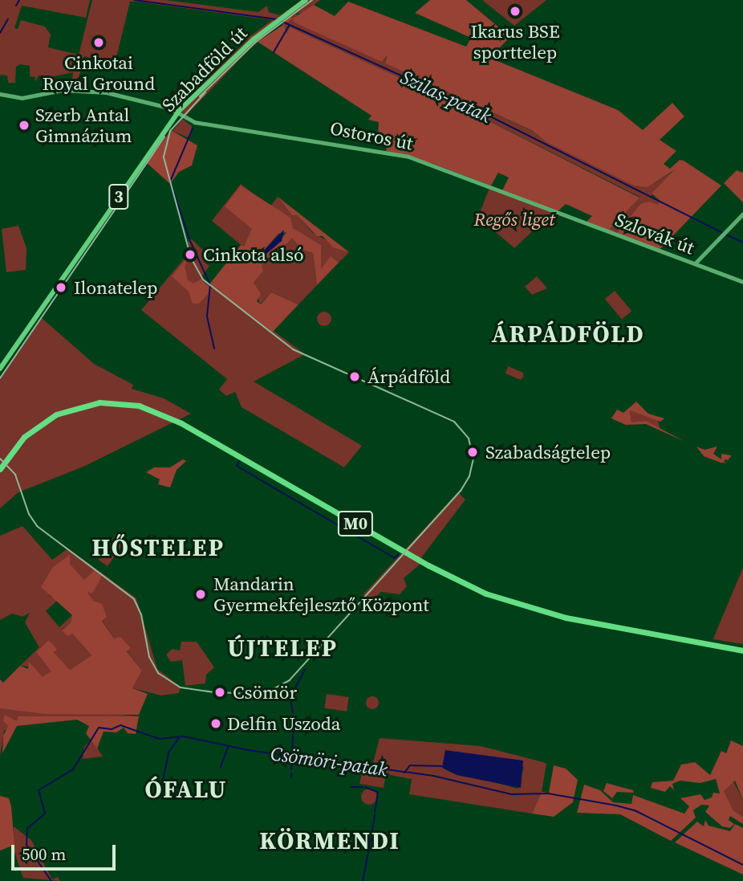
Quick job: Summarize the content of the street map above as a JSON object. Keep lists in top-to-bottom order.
{
  "streets": {
    "highway": ["M0"],
    "main road": [
      "Szabadföld út",
      "Ostoros út",
      "3",
      "Szlovák út"
    ]
  },
  "crossings": [
    ["Szabadföld út", "Ostoros út"],
    ["Ostoros út", "Szlovák út"]
  ],
  "districts": [
    "ÁRPÁDFÖLD",
    "HŐSTELEP",
    "ÚJTELEP",
    "ÓFALU",
    "KÖRMENDI"
  ],
  "water": ["Szilas-patak", "Csömöri-patak"],
  "parks": ["Regős liget"],
  "places": [
    "Ikarus BSE sporttelep",
    "Cinkotai Royal Ground",
    "Szerb Antal Gimnázium",
    "Cinkota alsó",
    "Ilonatelep",
    "Árpádföld",
    "Szabadságtelep",
    "Mandarin Gyermekfejlesztő Központ",
    "Csömör",
    "Delfin Uszoda"
  ],
  "scale_bar": "500 m"
}
